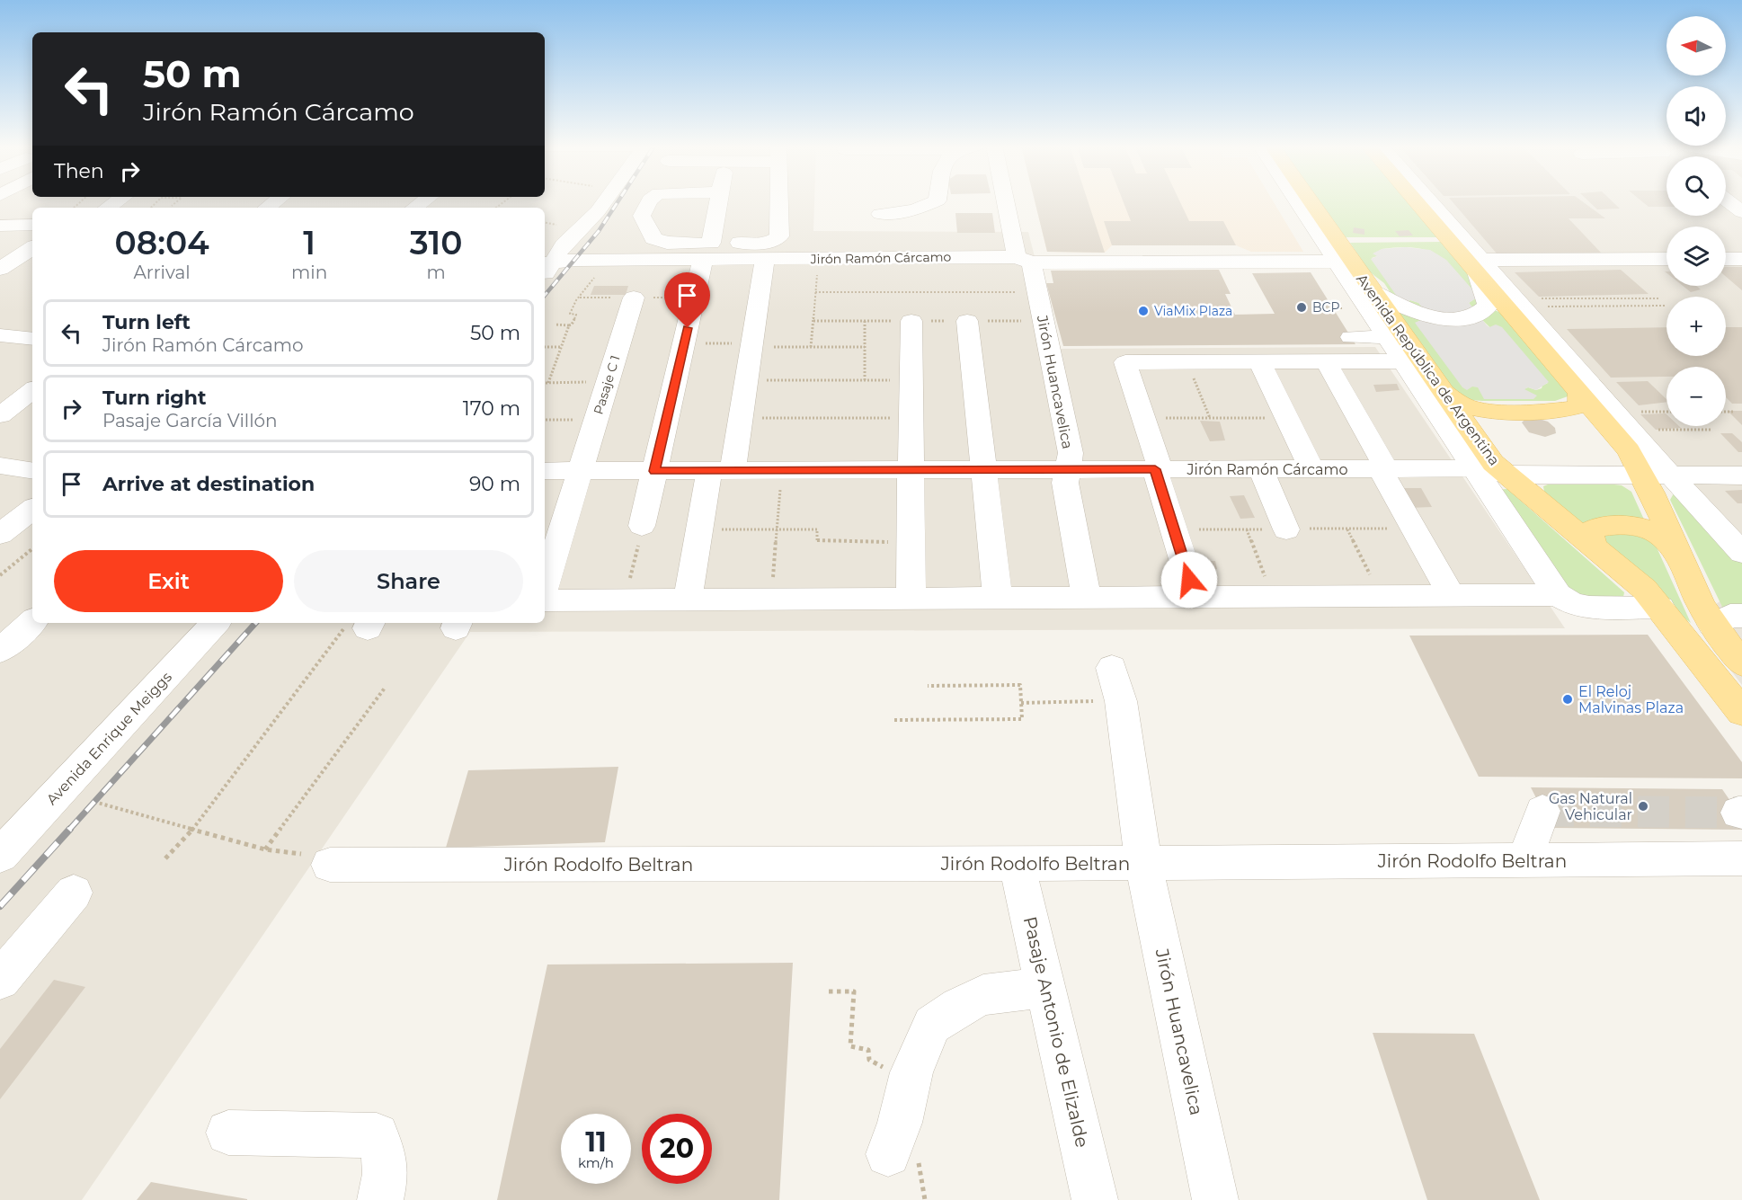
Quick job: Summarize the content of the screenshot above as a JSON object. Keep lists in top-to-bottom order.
{
  "streets": {
    "main road": ["Avenida República de Argentina"],
    "street": [
      "Jirón Ramón Cárcamo",
      "Jirón Huancavelica",
      "Pasaje C 1",
      "Avenida Enrique Meiggs",
      "Jirón Rodolfo Beltran",
      "Pasaje Antonio de Elizalde"
    ]
  },
  "crossings": [
    ["Jirón Ramón Cárcamo", "Avenida República de Argentina"],
    ["Jirón Ramón Cárcamo", "Jirón Huancavelica"],
    ["Jirón Ramón Cárcamo", "Pasaje C 1"],
    ["Jirón Huancavelica", "Jirón Rodolfo Beltran"],
    ["Jirón Rodolfo Beltran", "Pasaje Antonio de Elizalde"]
  ],
  "places": [
    "BCP",
    "ViaMix Plaza",
    "El Reloj Malvinas Plaza",
    "Gas Natural Vehicular"
  ],
  "north": "left",
  "page": {
    "map_buttons": ["+", "−"],
    "turn": ["50 m", "Jirón Ramón Cárcamo"],
    "then": "Then",
    "eta": [
      "08:04",
      "Arrival",
      "1",
      "min",
      "310",
      "m"
    ],
    "list": [
      {
        "name": "Turn left",
        "note": "Jirón Ramón Cárcamo",
        "value": "50 m"
      },
      {
        "name": "Turn right",
        "note": "Pasaje García Villón",
        "value": "170 m"
      },
      {
        "name": "Arrive at destination",
        "value": "90 m"
      }
    ],
    "buttons": ["Exit", "Share"],
    "speed": "11 km/h",
    "limit": "20"
  }
}
